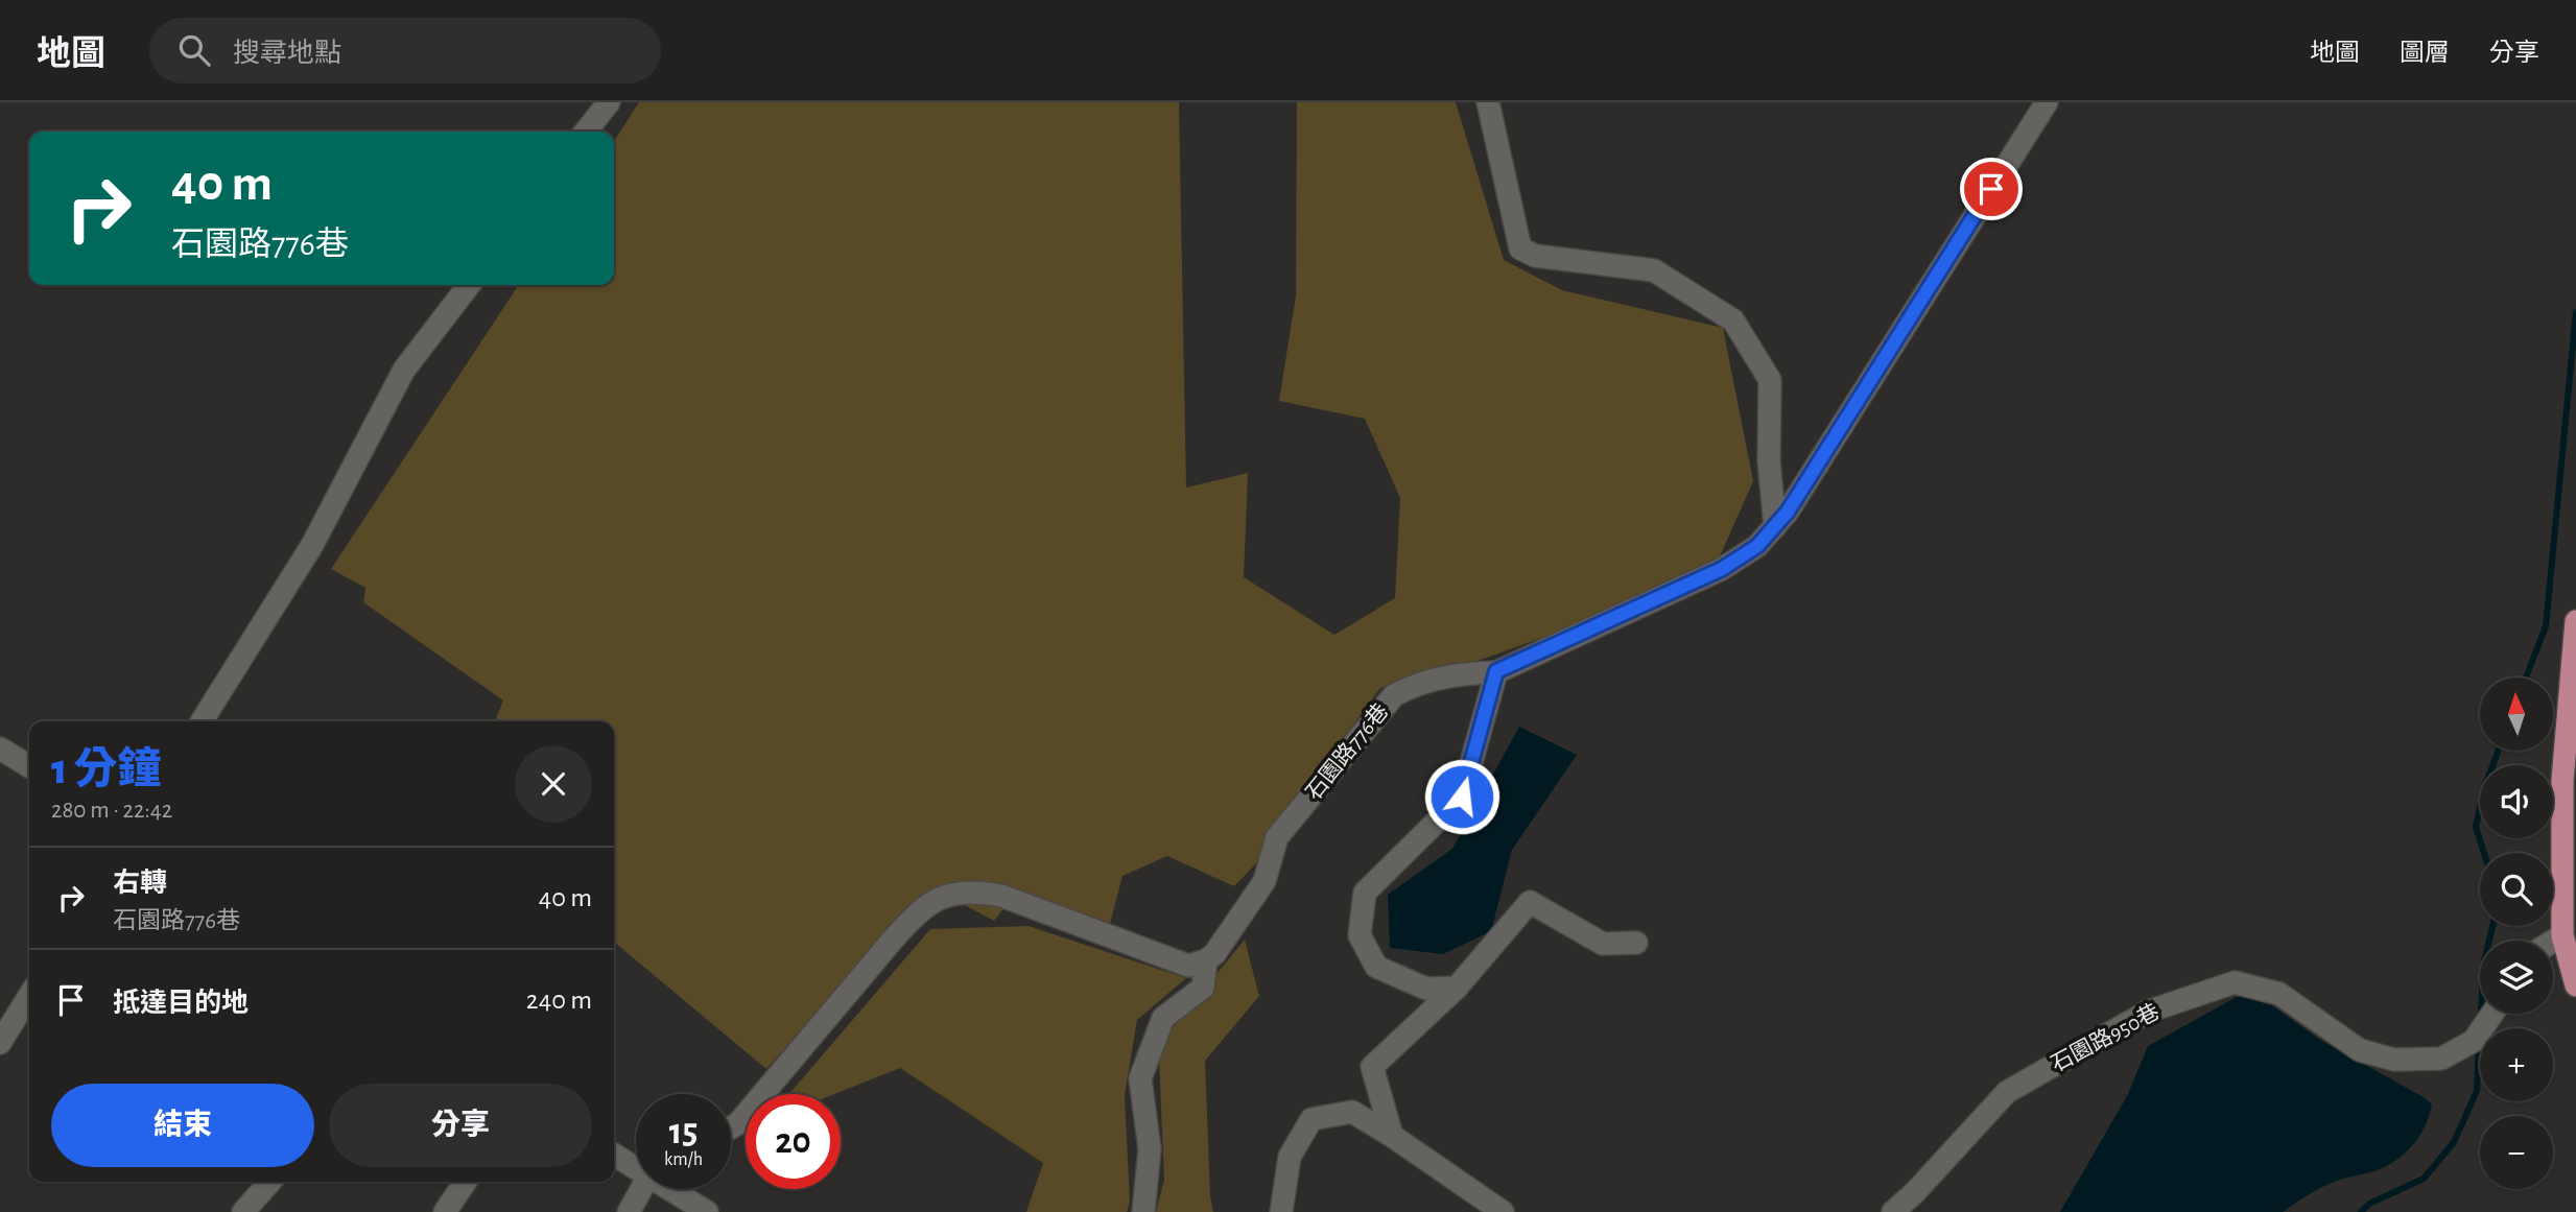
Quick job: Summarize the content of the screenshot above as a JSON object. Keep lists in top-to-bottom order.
{
  "streets": {
    "lane": ["石園路776巷", "石園路950巷"]
  },
  "north": "top",
  "page": {
    "header": "地圖",
    "search": "搜尋地點",
    "nav": ["地圖", "圖層", "分享"],
    "turn": ["40 m", "石園路776巷"],
    "map_buttons": ["+", "−"],
    "heading": ["1 分鐘", "280 m · 22:42"],
    "list": [
      {
        "name": "右轉",
        "note": "石園路776巷",
        "value": "40 m"
      },
      {
        "name": "抵達目的地",
        "value": "240 m"
      }
    ],
    "buttons": ["結束", "分享"],
    "speed": "15 km/h",
    "limit": "20"
  }
}
